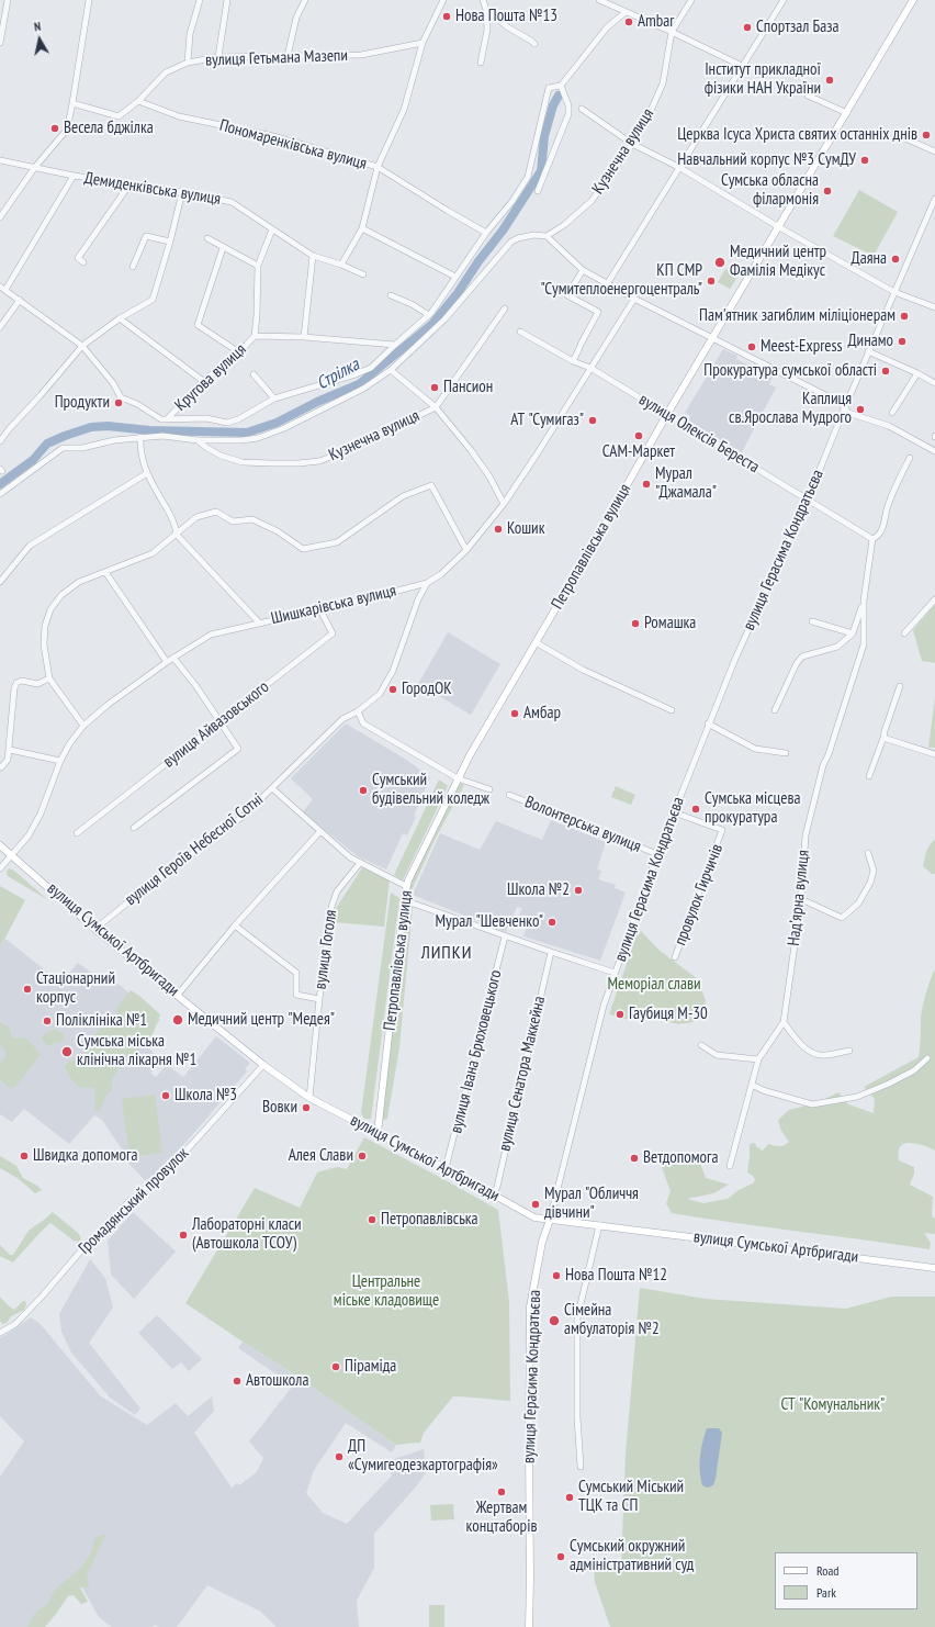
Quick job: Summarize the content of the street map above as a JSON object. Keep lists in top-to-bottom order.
{
  "streets": {
    "main road": ["Петропавлівська вулиця", "вулиця Герасима Кондратьєва", "вулиця Сумської Артбригади"],
    "street": [
      "вулиця Гетьмана Мазепи",
      "Пономаренківська вулиця",
      "Кузнечна вулиця",
      "Демиденківська вулиця",
      "Кругова вулиця",
      "вулиця Олексія Береста",
      "Шишкарівська вулиця",
      "вулиця Айвазовського",
      "Волонтерська вулиця",
      "вулиця Героїв Небесної Сотні",
      "провулок Гирчичів",
      "Надʼярна вулиця",
      "вулиця Гоголя",
      "вулиця Івана Брюховецького",
      "вулиця Сенатора Маккейна",
      "Громадянський провулок"
    ]
  },
  "crossings": [
    ["вулиця Гетьмана Мазепи", "Пономаренківська вулиця"],
    ["Пономаренківська вулиця", "Кругова вулиця"],
    ["вулиця Олексія Береста", "Петропавлівська вулиця"],
    ["вулиця Олексія Береста", "вулиця Герасима Кондратьєва"],
    ["вулиця Олексія Береста", "Шишкарівська вулиця"],
    ["вулиця Олексія Береста", "Надʼярна вулиця"],
    ["Петропавлівська вулиця", "вулиця Сумської Артбригади"],
    ["вулиця Герасима Кондратьєва", "Волонтерська вулиця"],
    ["вулиця Герасима Кондратьєва", "провулок Гирчичів"],
    ["вулиця Герасима Кондратьєва", "вулиця Сумської Артбригади"],
    ["Шишкарівська вулиця", "вулиця Айвазовського"],
    ["Шишкарівська вулиця", "вулиця Героїв Небесної Сотні"],
    ["Шишкарівська вулиця", "вулиця Сумської Артбригади"],
    ["вулиця Героїв Небесної Сотні", "вулиця Сумської Артбригади"],
    ["вулиця Сумської Артбригади", "вулиця Гоголя"],
    ["вулиця Сумської Артбригади", "вулиця Івана Брюховецького"],
    ["вулиця Сумської Артбригади", "вулиця Сенатора Маккейна"],
    ["вулиця Сумської Артбригади", "Громадянський провулок"]
  ],
  "districts": ["ЛИПКИ"],
  "water": ["Стрілка"],
  "parks": ["Меморіал слави", "Центральне міське кладовище", "СТ \"Комунальник\""],
  "places": [
    "Нова Пошта №13",
    "Ambar",
    "Спортзал База",
    "Інститут прикладної фізики НАН України",
    "Весела бджілка",
    "Церква Ісуса Христа святих останніх днів",
    "Навчальний корпус №3 СумДУ",
    "Сумська обласна філармонія",
    "Даяна",
    "Медичний центр Фамілія Медікус",
    "КП СМР \"Сумитеплоенергоцентраль\"",
    "Пам'ятник загиблим міліціонерам",
    "Динамо",
    "Meest-Express",
    "Прокуратура сумської області",
    "Пансион",
    "Продукти",
    "Каплиця св.Ярослава Мудрого",
    "АТ \"Сумигаз\"",
    "САМ-Маркет",
    "Мурал \"Джамала\"",
    "Кошик",
    "Ромашка",
    "ГородОК",
    "Амбар",
    "Сумський будівельний коледж",
    "Сумська місцева прокуратура",
    "Школа №2",
    "Мурал \"Шевченко\"",
    "Стаціонарний корпус",
    "Гаубиця М-30",
    "Медичний центр \"Медея\"",
    "Поліклініка №1",
    "Сумська міська клінічна лікарня №1",
    "Школа №3",
    "Вовки",
    "Швидка допомога",
    "Алея Слави",
    "Ветдопомога",
    "Мурал \"Обличчя дівчини\"",
    "Петропавлівська",
    "Лабораторні класи (Автошкола ТСОУ)",
    "Нова Пошта №12",
    "Сімейна амбулаторія №2",
    "Піраміда",
    "Автошкола",
    "ДП «Сумигеодезкартографія»",
    "Жертвам концтаборів",
    "Сумський Міський ТЦК та СП",
    "Сумський окружний адміністративний суд"
  ],
  "legend": ["Road", "Park"],
  "north": "top"
}
